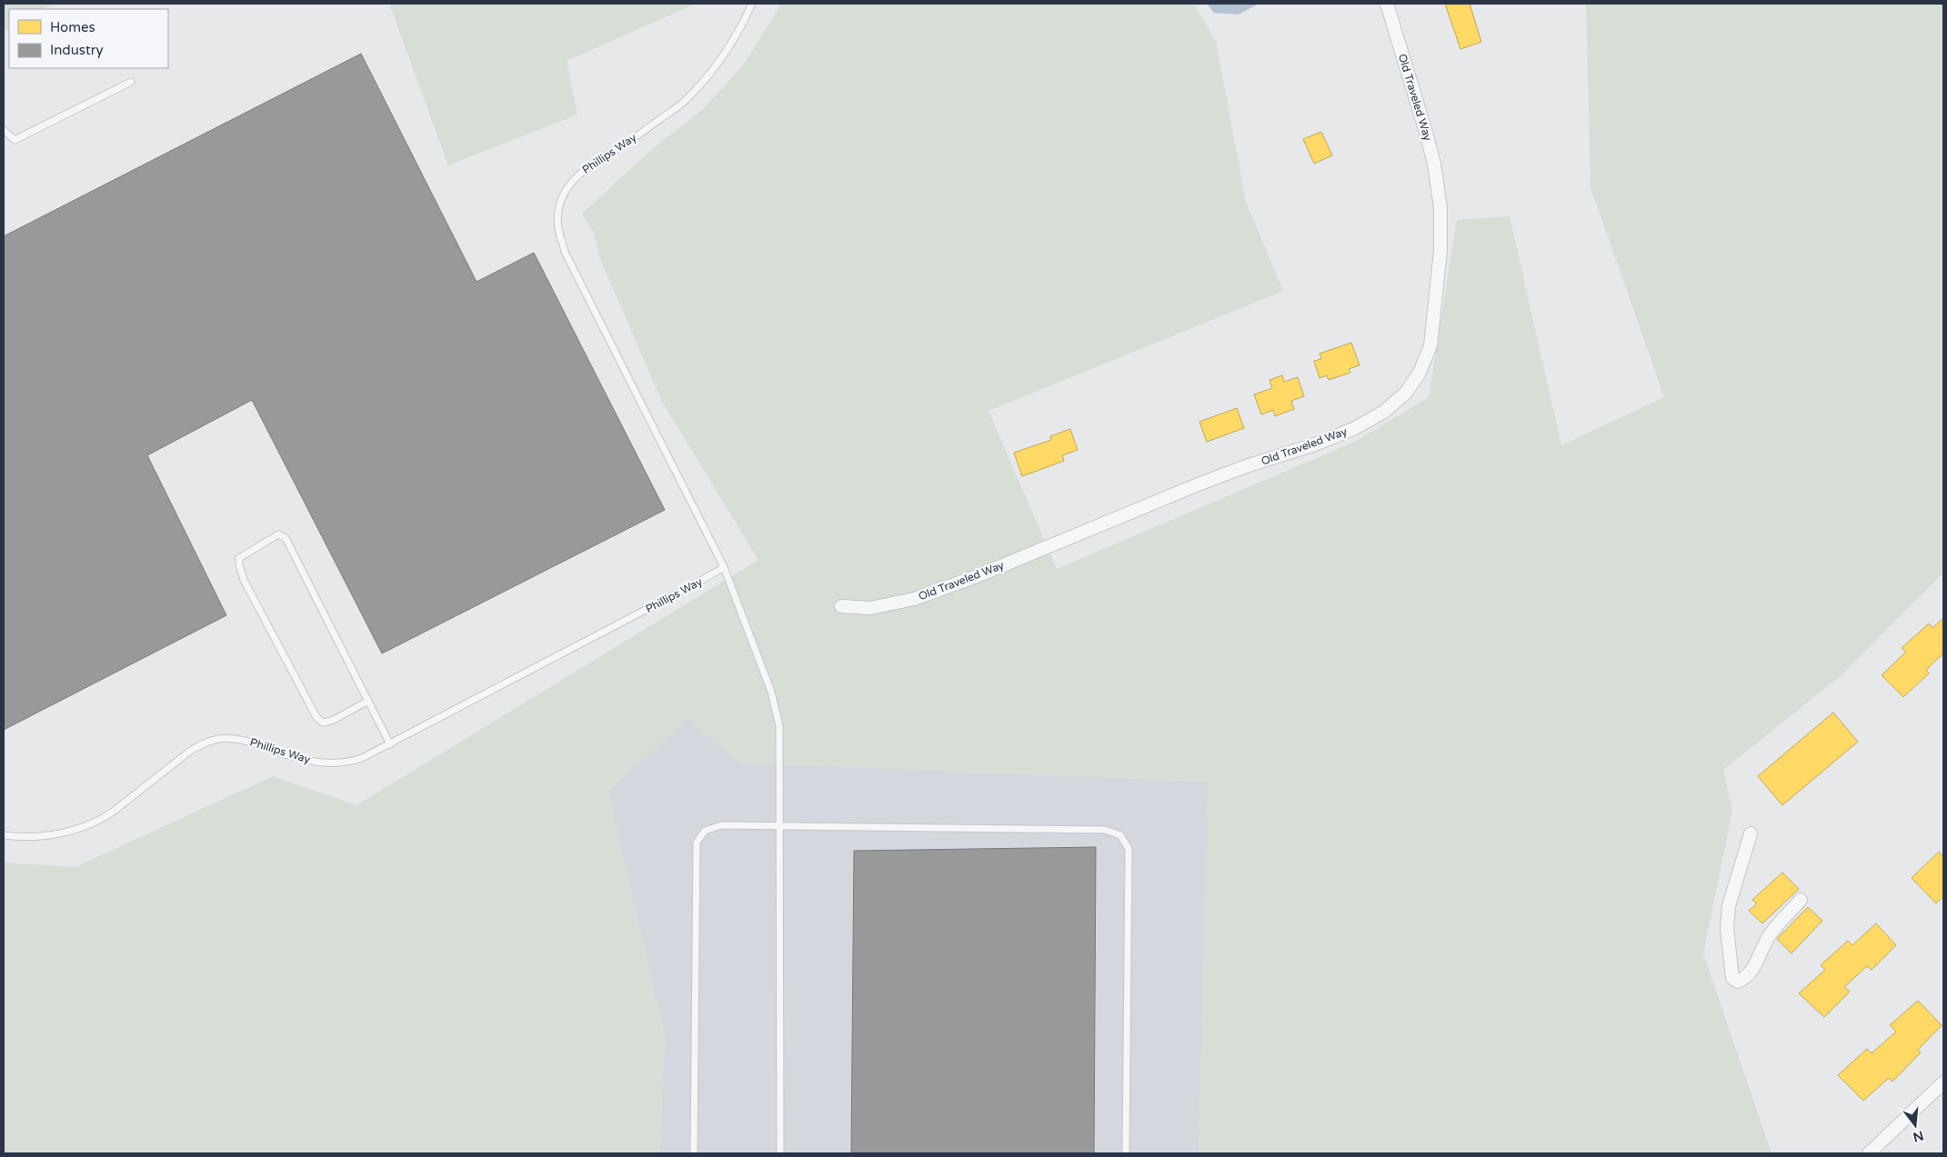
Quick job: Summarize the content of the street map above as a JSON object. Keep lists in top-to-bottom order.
{
  "streets": {
    "street": ["Old Traveled Way"],
    "lane": ["Phillips Way"]
  },
  "legend": ["Homes", "Industry"],
  "north": "bottom"
}
